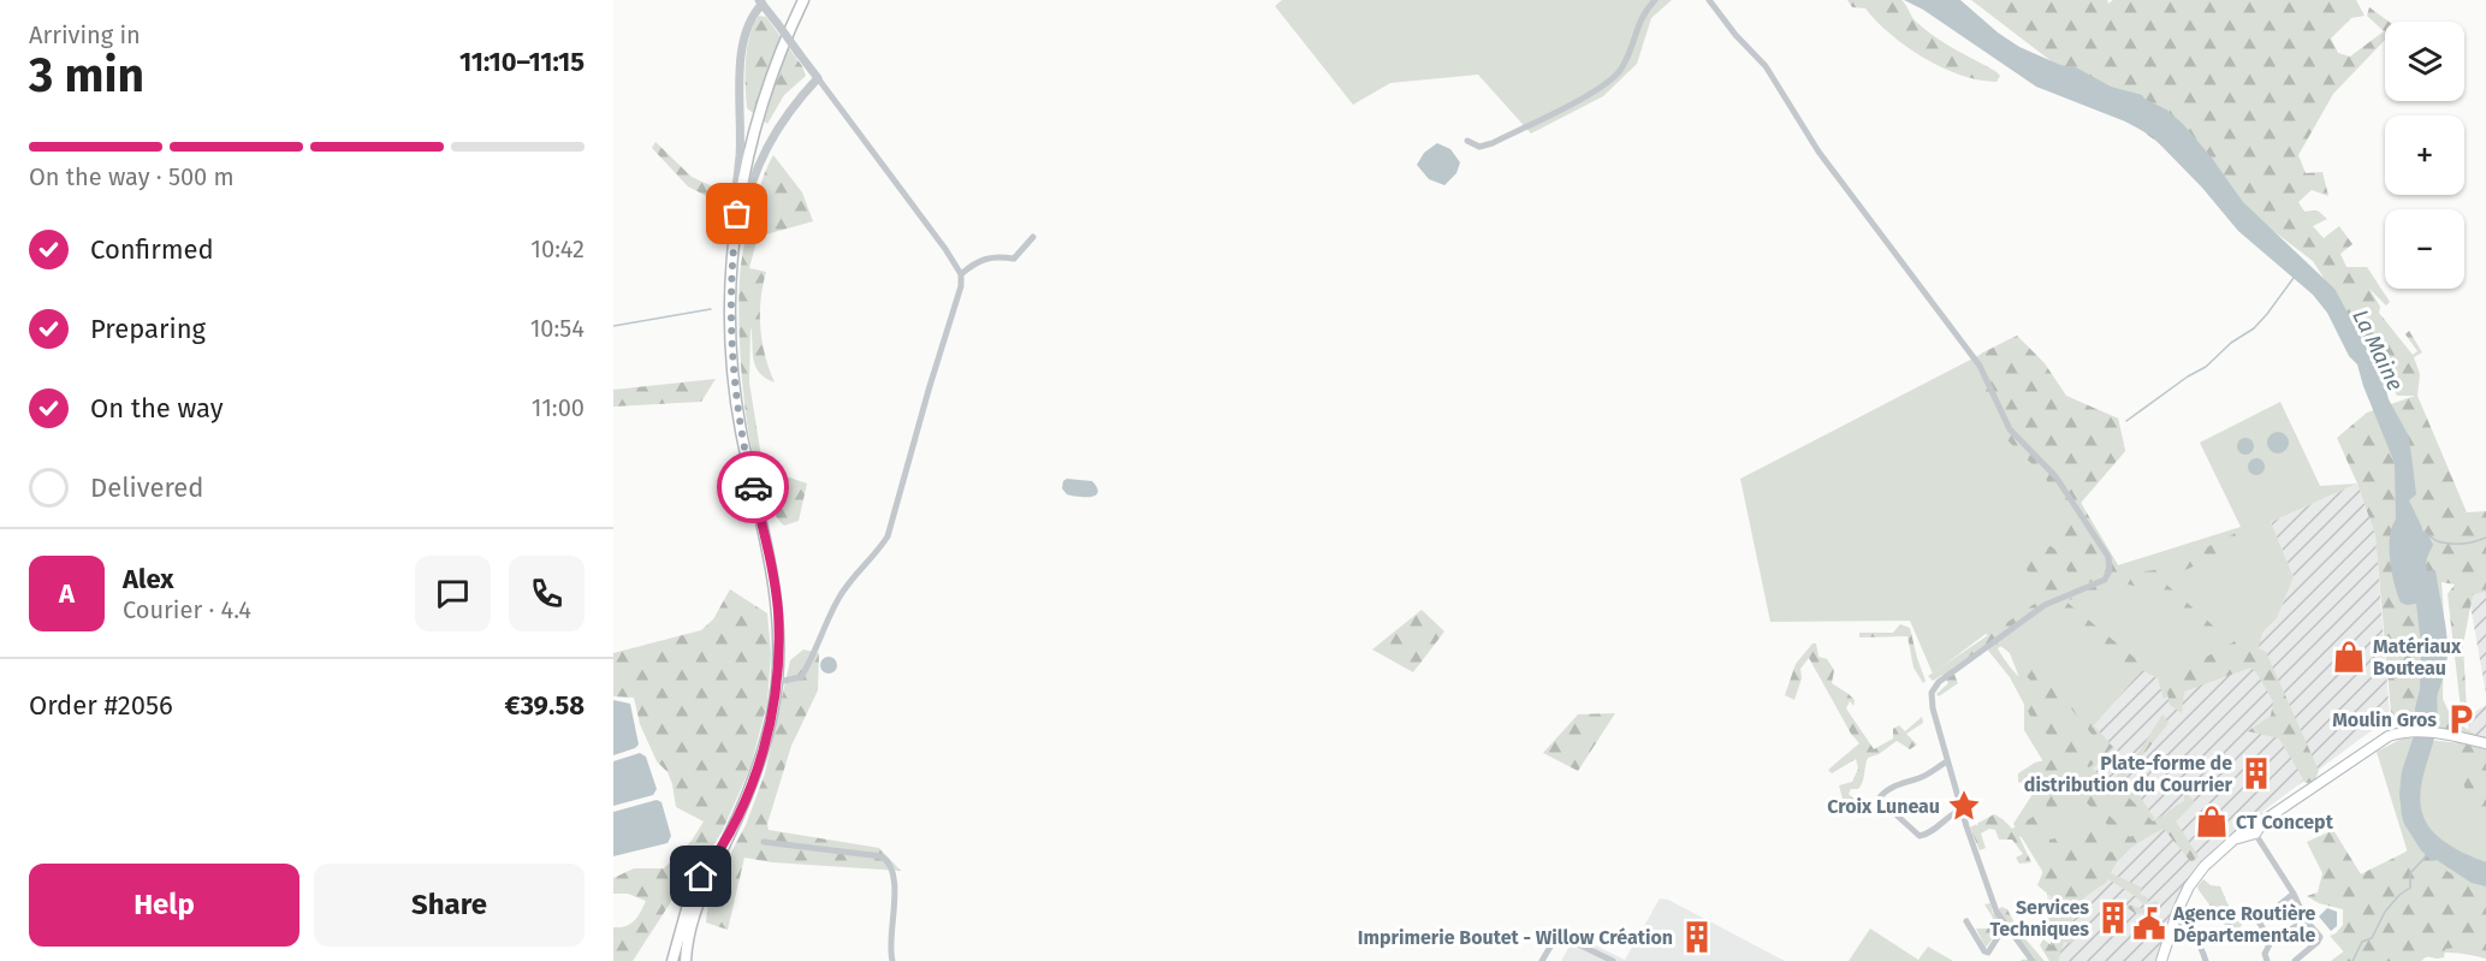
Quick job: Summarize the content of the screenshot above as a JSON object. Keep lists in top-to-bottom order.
{
  "water": ["La Maine"],
  "places": {
    "shop": ["Matériaux Bouteau", "CT Concept"],
    "parking": ["Moulin Gros"],
    "building": ["Plate-forme de distribution du Courrier", "Services Techniques", "Imprimerie Boutet - Willow Création"],
    "place": ["Croix Luneau"],
    "public building": ["Agence Routière Départementale"]
  },
  "page": {
    "heading": ["3 min", "Arriving in", "11:10–11:15"],
    "panel": [
      "Alex",
      "Courier · 4.4",
      "Order #2056",
      "€39.58"
    ],
    "map_buttons": ["+", "−"],
    "bar": "On the way · 500 m",
    "list": [
      ["Confirmed", "10:42"],
      ["Preparing", "10:54"],
      ["On the way", "11:00"],
      "Delivered"
    ],
    "round": "A",
    "buttons": ["Help", "Share"]
  }
}
